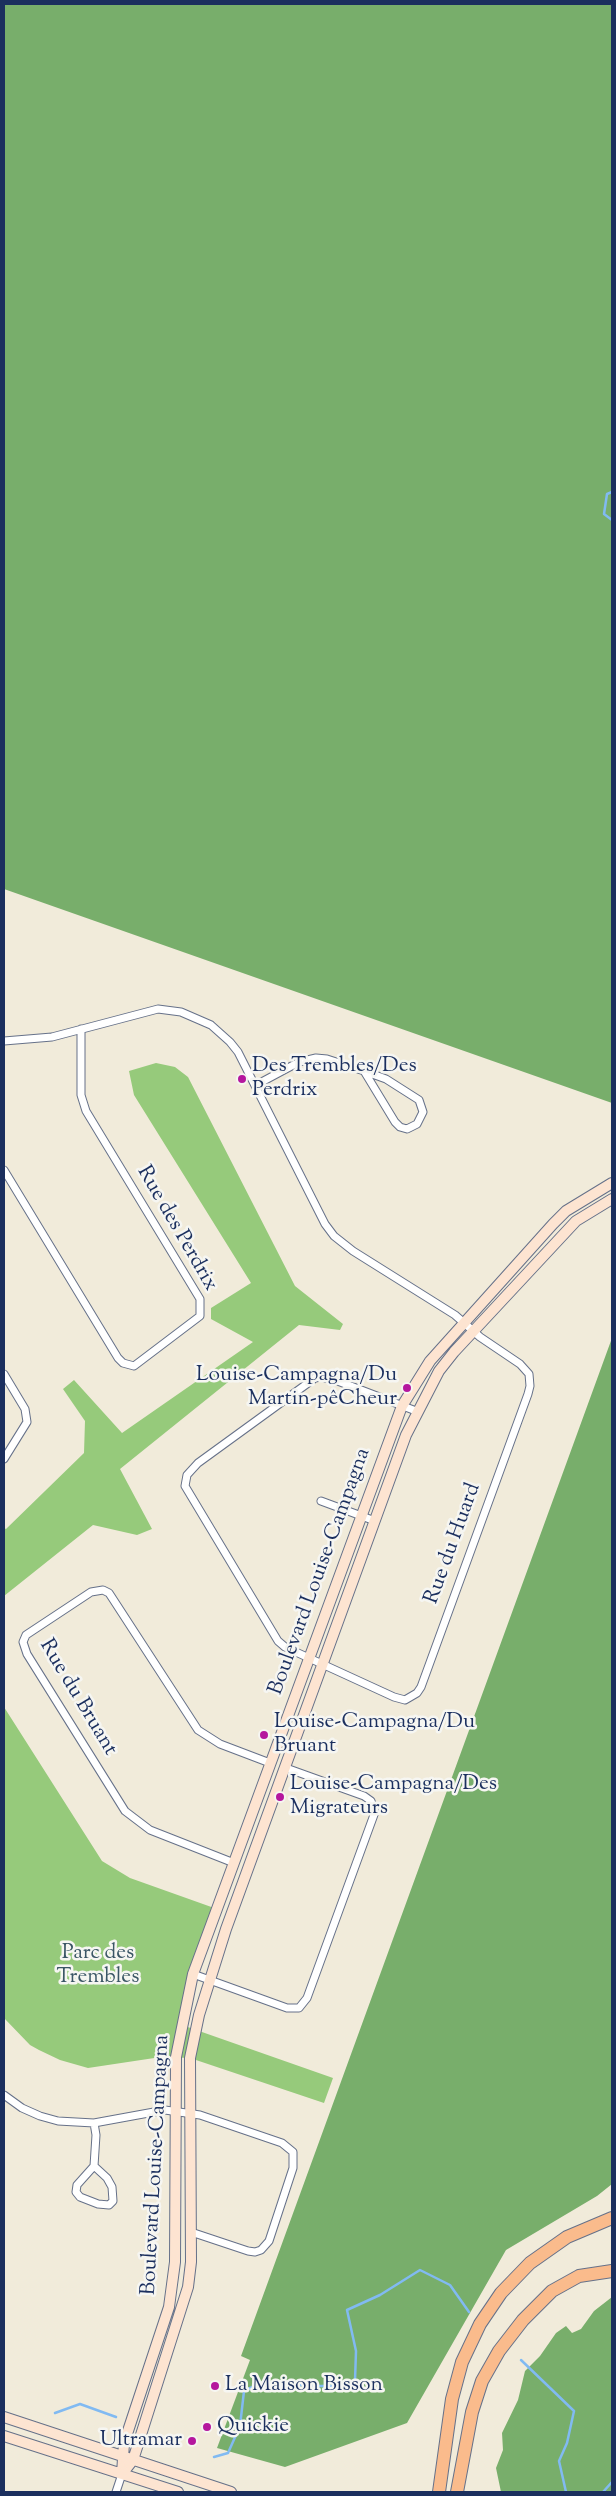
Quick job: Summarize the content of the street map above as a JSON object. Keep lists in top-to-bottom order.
{
  "streets": {
    "street": [
      "Rue des Perdrix",
      "Rue du Huard",
      "Boulevard Louise-Campagna",
      "Rue du Bruant"
    ]
  },
  "crossings": [
    ["Rue des Perdrix", "Rue du Huard"],
    ["Rue du Huard", "Boulevard Louise-Campagna"],
    ["Boulevard Louise-Campagna", "Rue du Bruant"]
  ],
  "parks": ["Parc des Trembles"],
  "places": [
    "Des Trembles/Des Perdrix",
    "Louise-Campagna/Du Martin-pêCheur",
    "Louise-Campagna/Du Bruant",
    "Louise-Campagna/Des Migrateurs",
    "La Maison Bisson",
    "Quickie",
    "Ultramar"
  ]
}
